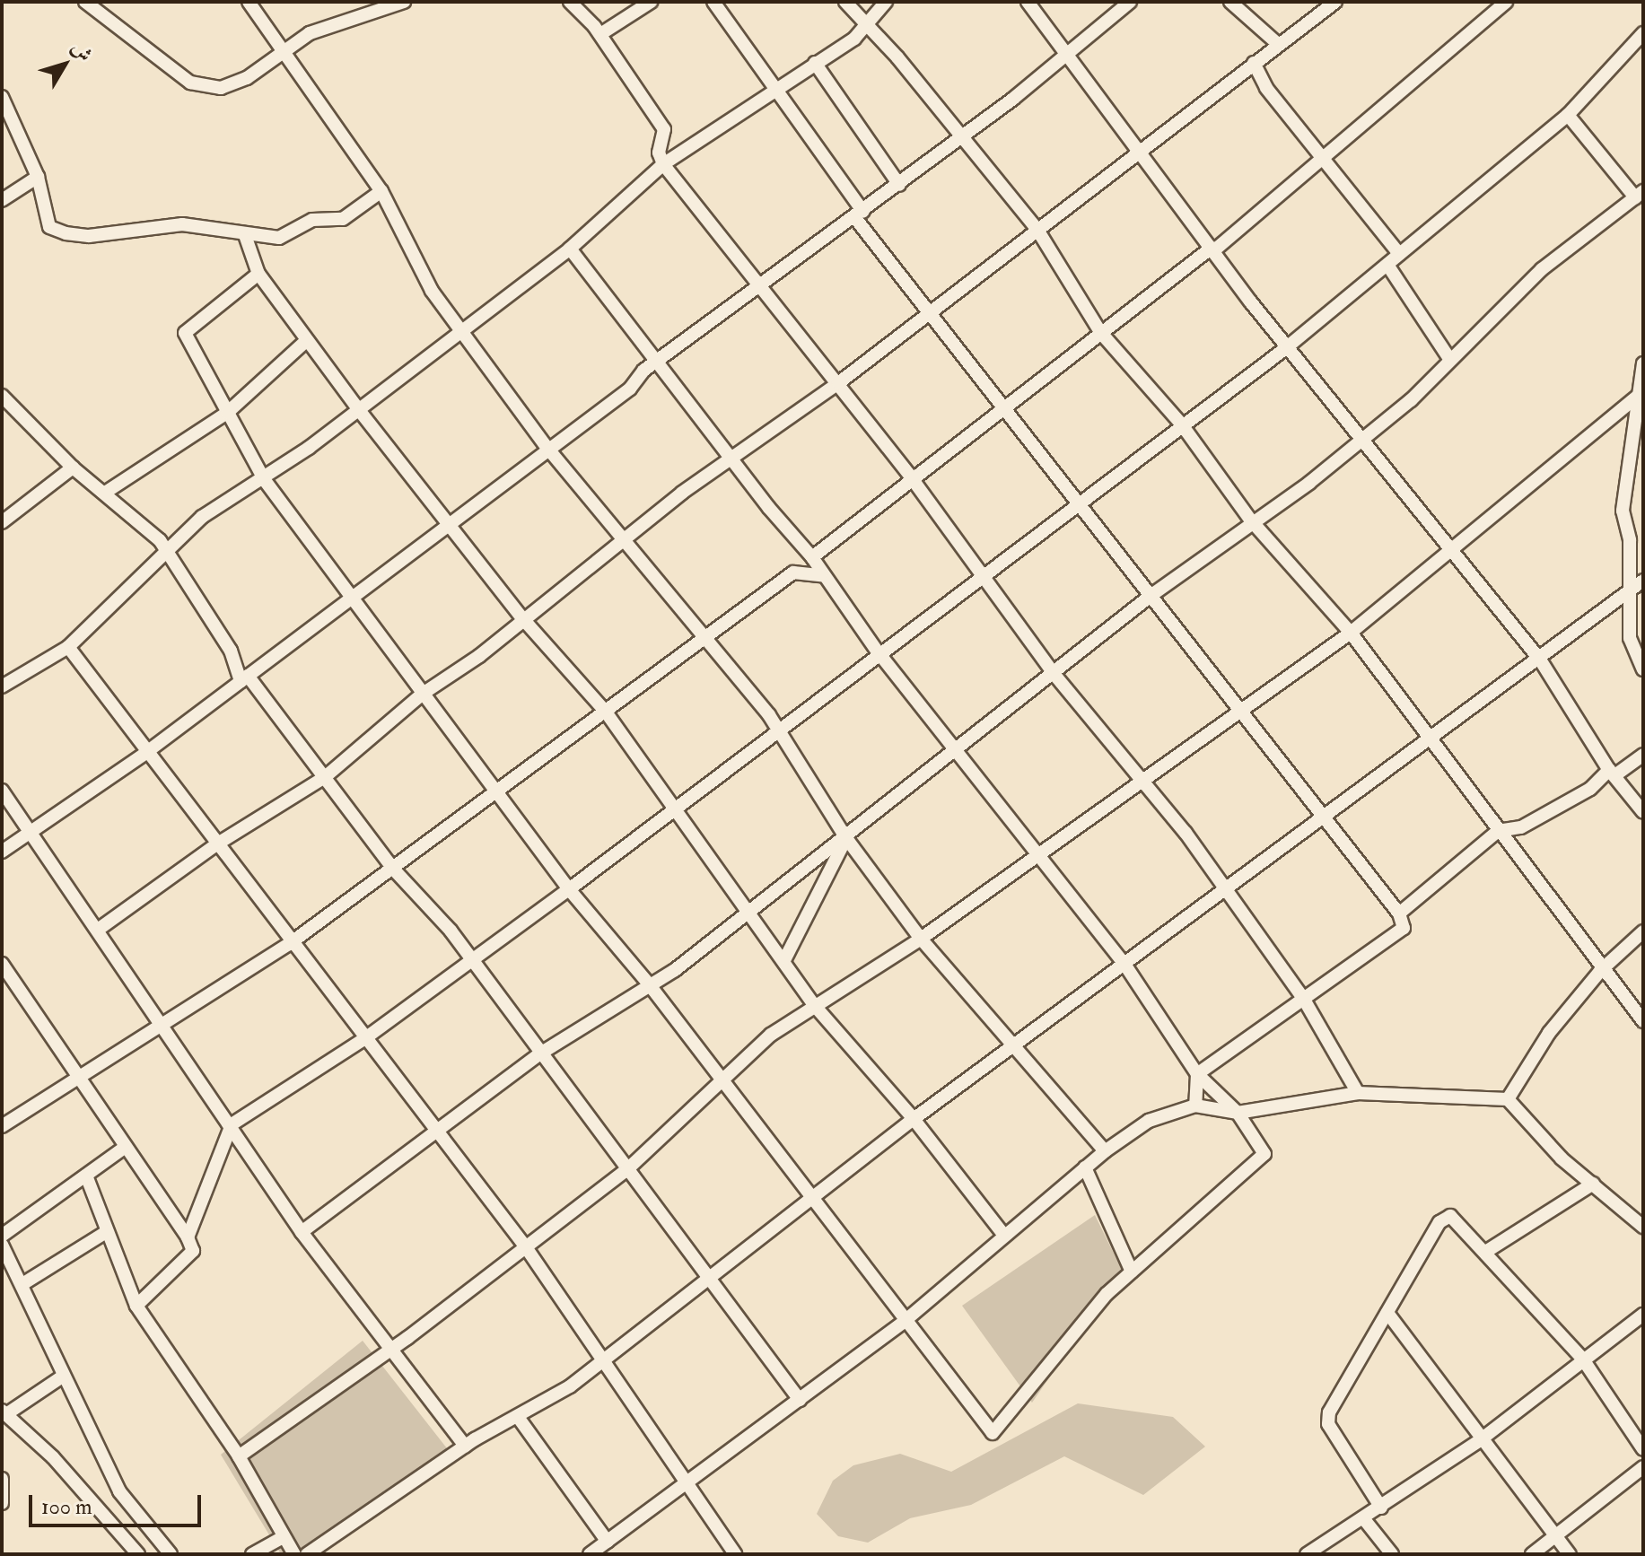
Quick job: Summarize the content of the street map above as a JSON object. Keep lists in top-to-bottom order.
{
  "scale_bar": "100 m",
  "north": "top right"
}
